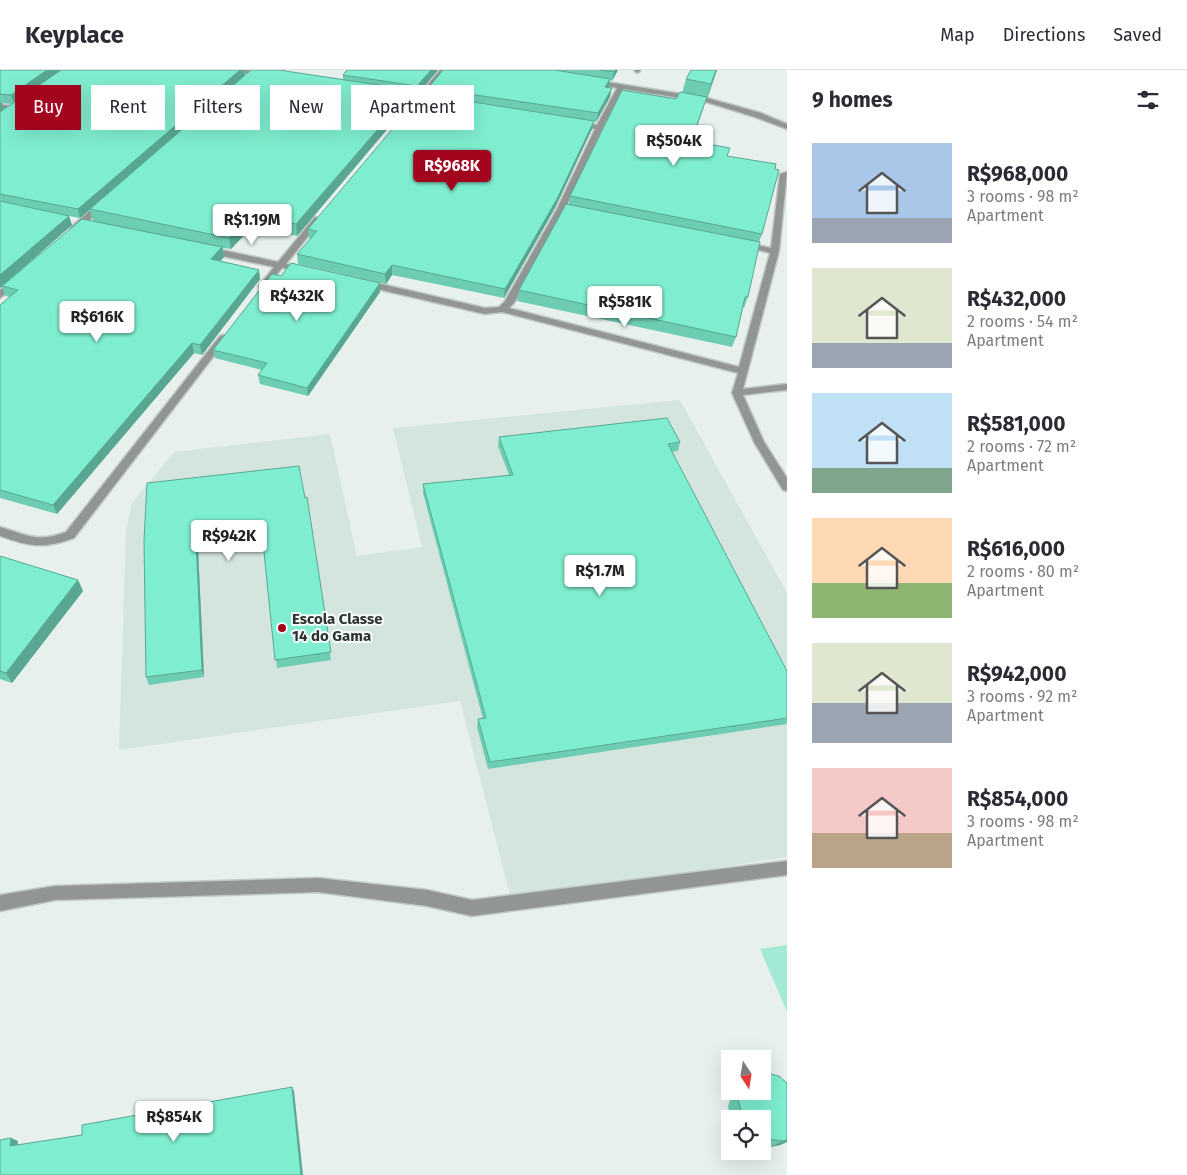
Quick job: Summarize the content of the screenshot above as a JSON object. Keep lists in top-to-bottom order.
{
  "places": ["Escola Classe 14 do Gama"],
  "north": "bottom",
  "page": {
    "header": "Keyplace",
    "nav": ["Map", "Directions", "Saved"],
    "heading": "9 homes",
    "chip": [
      "Buy",
      "Rent",
      "Filters",
      "New",
      "Apartment"
    ],
    "price": [
      "R$504K",
      "R$968K",
      "R$1.19M",
      "R$432K",
      "R$581K",
      "R$616K",
      "R$942K",
      "R$1.7M",
      "R$854K"
    ],
    "list": [
      {
        "name": "R$968,000",
        "note": "3 rooms · 98 m² · Apartment"
      },
      {
        "name": "R$432,000",
        "note": "2 rooms · 54 m² · Apartment"
      },
      {
        "name": "R$581,000",
        "note": "2 rooms · 72 m² · Apartment"
      },
      {
        "name": "R$616,000",
        "note": "2 rooms · 80 m² · Apartment"
      },
      {
        "name": "R$942,000",
        "note": "3 rooms · 92 m² · Apartment"
      },
      {
        "name": "R$854,000",
        "note": "3 rooms · 98 m² · Apartment"
      }
    ]
  }
}
